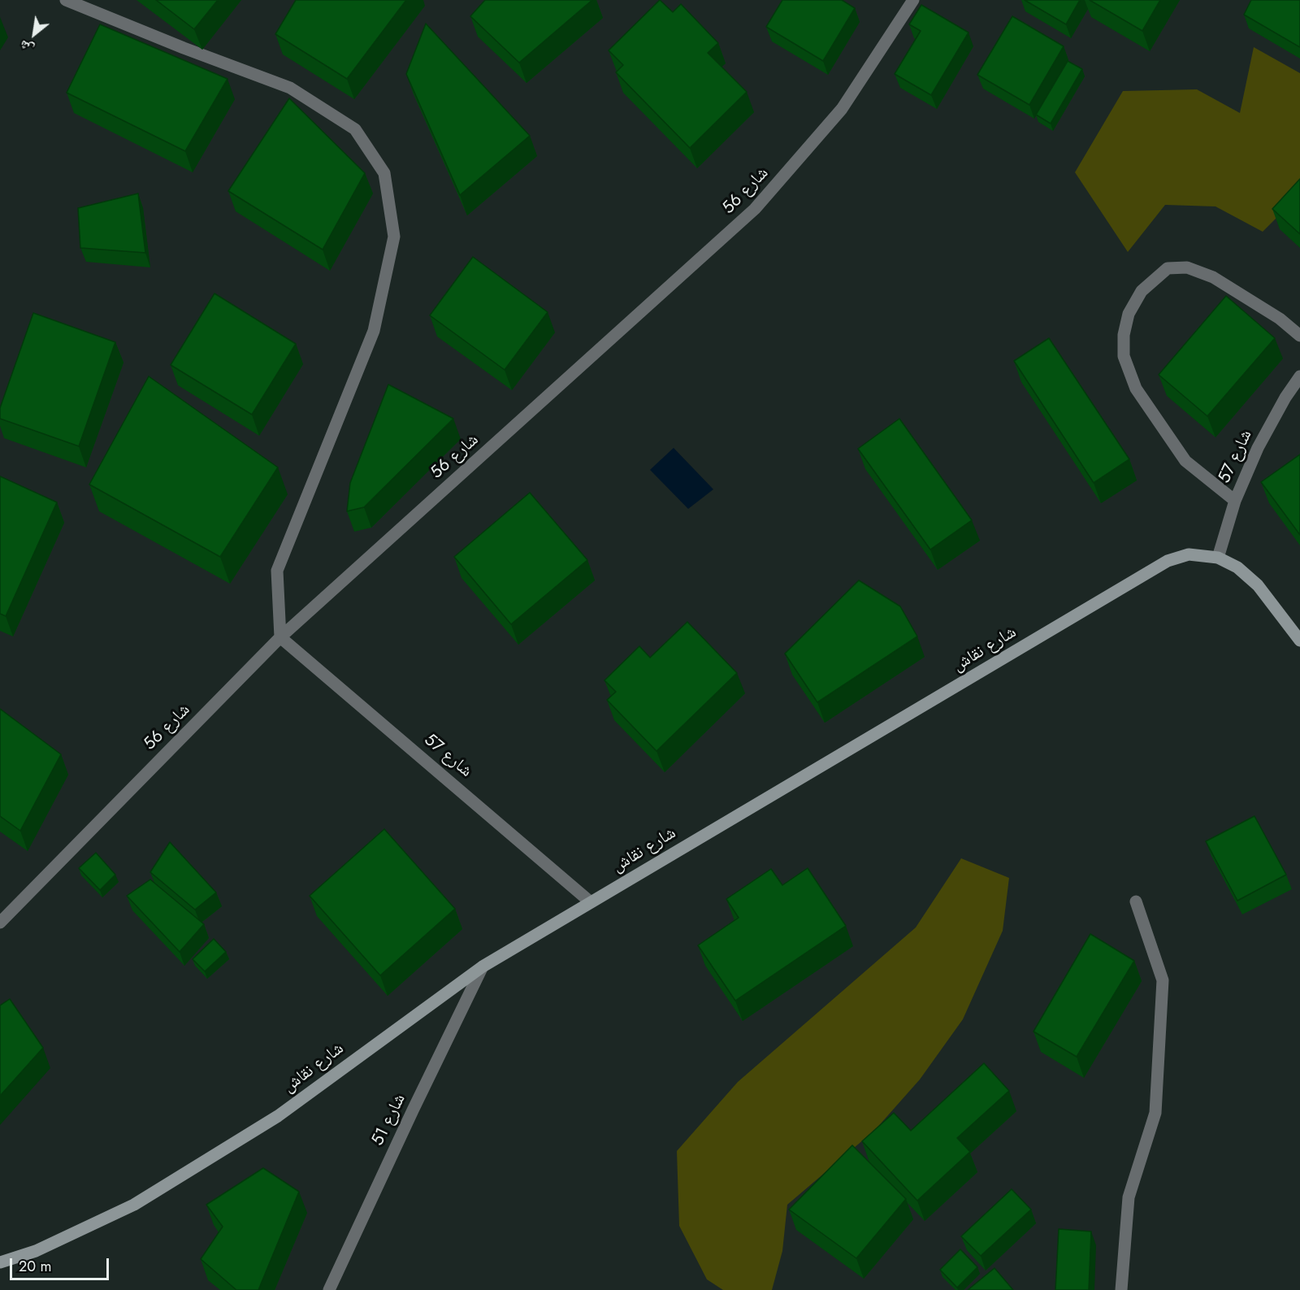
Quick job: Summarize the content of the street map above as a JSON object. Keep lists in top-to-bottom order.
{
  "streets": {
    "street": [
      "شارع 56",
      "شارع 57",
      "شارع نقاش",
      "شارع 51"
    ]
  },
  "crossings": [
    ["شارع 56", "شارع 57"],
    ["شارع 57", "شارع نقاش"],
    ["شارع نقاش", "شارع 51"]
  ],
  "scale_bar": "20 m",
  "north": "bottom left"
}
